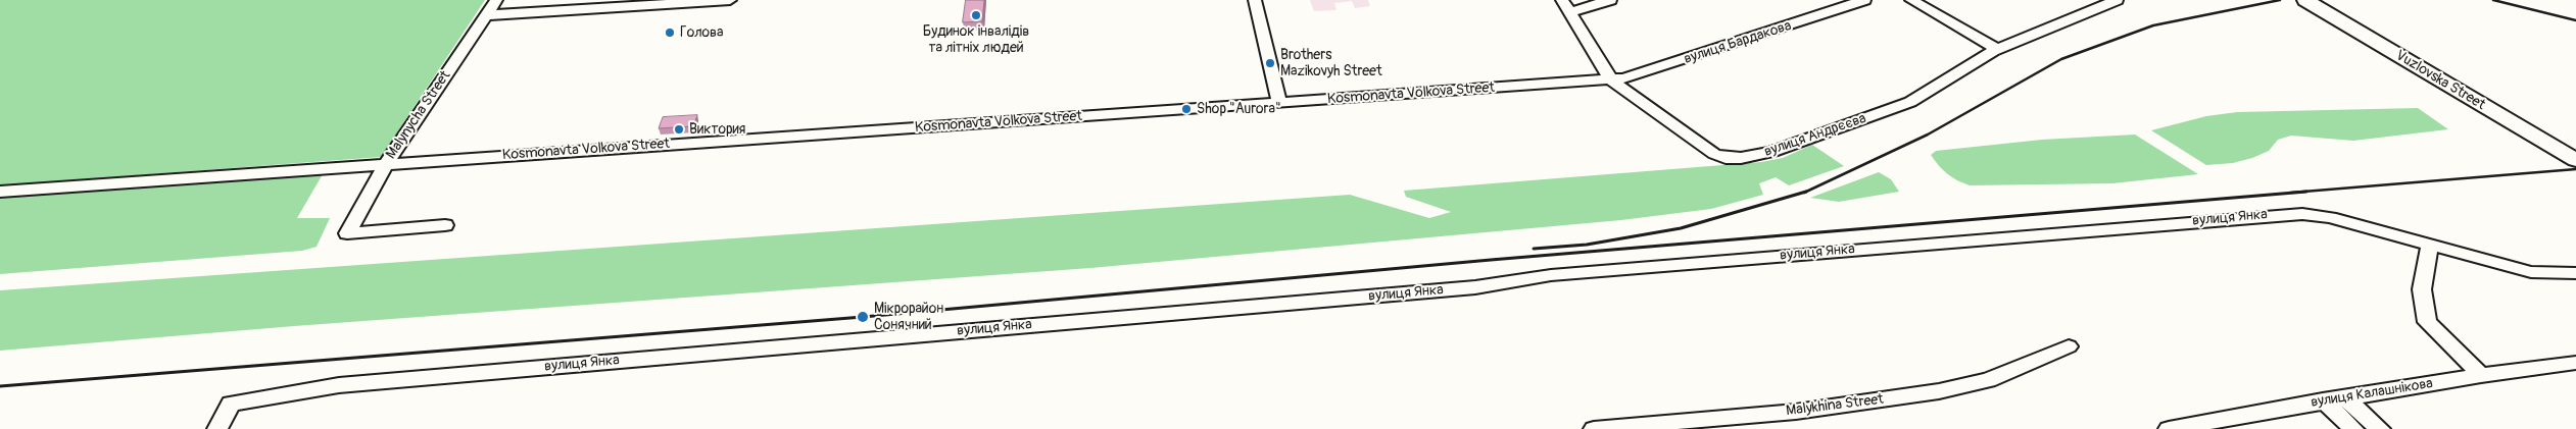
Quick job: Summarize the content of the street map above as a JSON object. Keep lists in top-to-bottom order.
{
  "streets": {
    "main road": ["Vuzlovska Street"],
    "street": [
      "вулиця Бардакова",
      "Kosmonavta Volkova Street",
      "Malynycha Street",
      "вулиця Андрєєва",
      "вулиця Янка",
      "вулиця Калашнікова",
      "Malykhina Street"
    ]
  },
  "crossings": [
    ["вулиця Бардакова", "Kosmonavta Volkova Street"],
    ["вулиця Бардакова", "вулиця Андрєєва"],
    ["Kosmonavta Volkova Street", "Malynycha Street"],
    ["Kosmonavta Volkova Street", "вулиця Андрєєва"]
  ],
  "places": [
    "Будинок інвалідів та літніх людей",
    "Голова",
    "Brothers Mazikovyh Street",
    "Shop \"Aurora\"",
    "Виктория",
    "Мікрорайон Сонячний"
  ]
}
